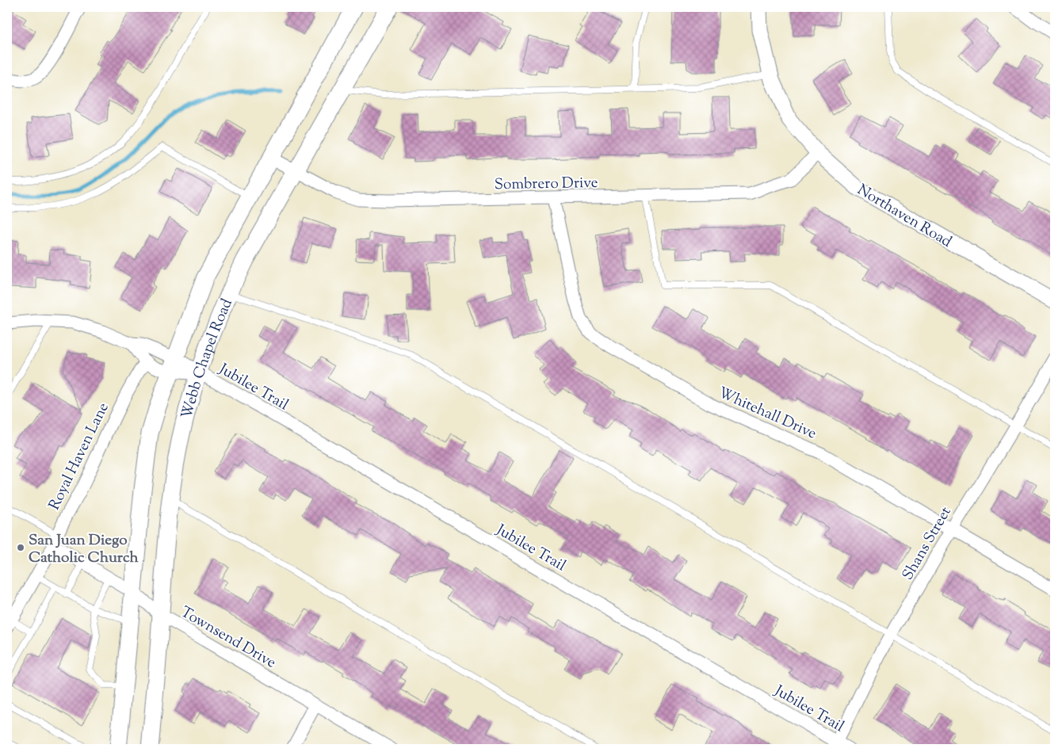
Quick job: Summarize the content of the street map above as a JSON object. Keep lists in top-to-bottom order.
{
  "streets": {
    "main road": ["Webb Chapel Road"],
    "street": [
      "Sombrero Drive",
      "Northaven Road",
      "Jubilee Trail",
      "Whitehall Drive",
      "Royal Haven Lane",
      "Shans Street",
      "Townsend Drive"
    ]
  },
  "crossings": [
    ["Sombrero Drive", "Northaven Road"],
    ["Sombrero Drive", "Webb Chapel Road"],
    ["Sombrero Drive", "Whitehall Drive"],
    ["Webb Chapel Road", "Jubilee Trail"],
    ["Webb Chapel Road", "Townsend Drive"],
    ["Jubilee Trail", "Shans Street"],
    ["Whitehall Drive", "Shans Street"],
    ["Royal Haven Lane", "Townsend Drive"]
  ],
  "places": ["San Juan Diego Catholic Church"]
}
